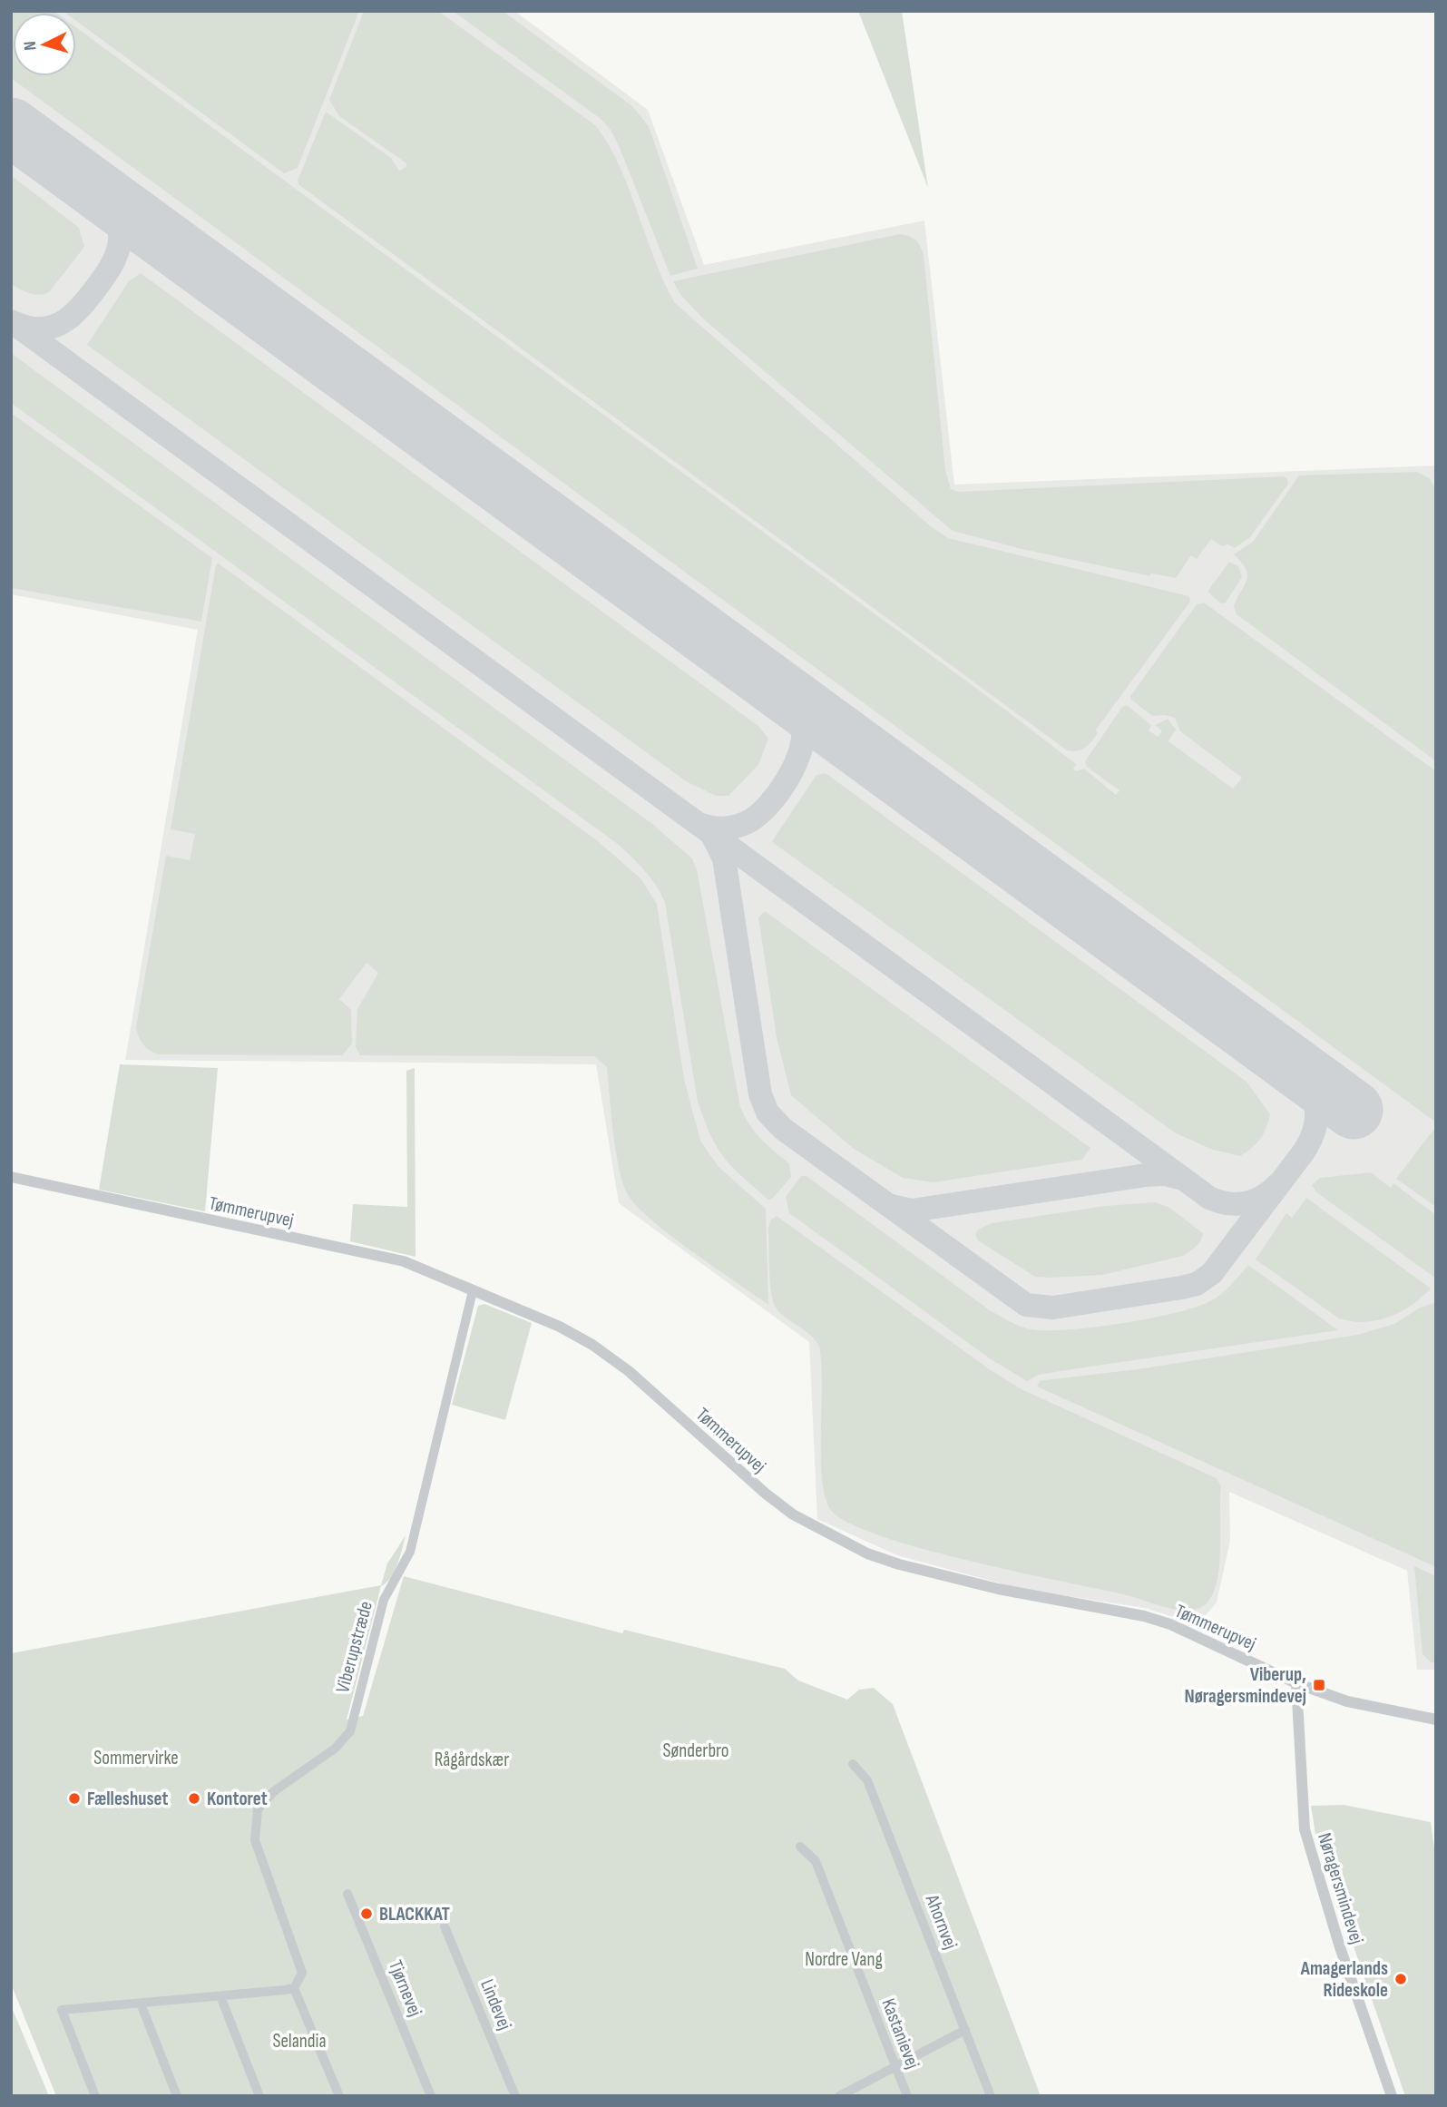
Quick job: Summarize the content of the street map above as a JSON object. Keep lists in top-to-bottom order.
{
  "streets": {
    "street": [
      "Tømmerupvej",
      "Viberupstræde",
      "Nøragersmindevej",
      "Ahornvej",
      "Tjørnevej",
      "Lindevej",
      "Kastanievej"
    ]
  },
  "crossings": [
    ["Tømmerupvej", "Viberupstræde"],
    ["Tømmerupvej", "Nøragersmindevej"]
  ],
  "parks": [
    "Sønderbro",
    "Sommervirke",
    "Rågårdskær",
    "Nordre Vang",
    "Selandia"
  ],
  "places": {
    "transit": ["Viberup, Nøragersmindevej"],
    "other": [
      "Fælleshuset",
      "Kontoret",
      "BLACKKAT",
      "Amagerlands Rideskole"
    ]
  },
  "north": "left"
}
